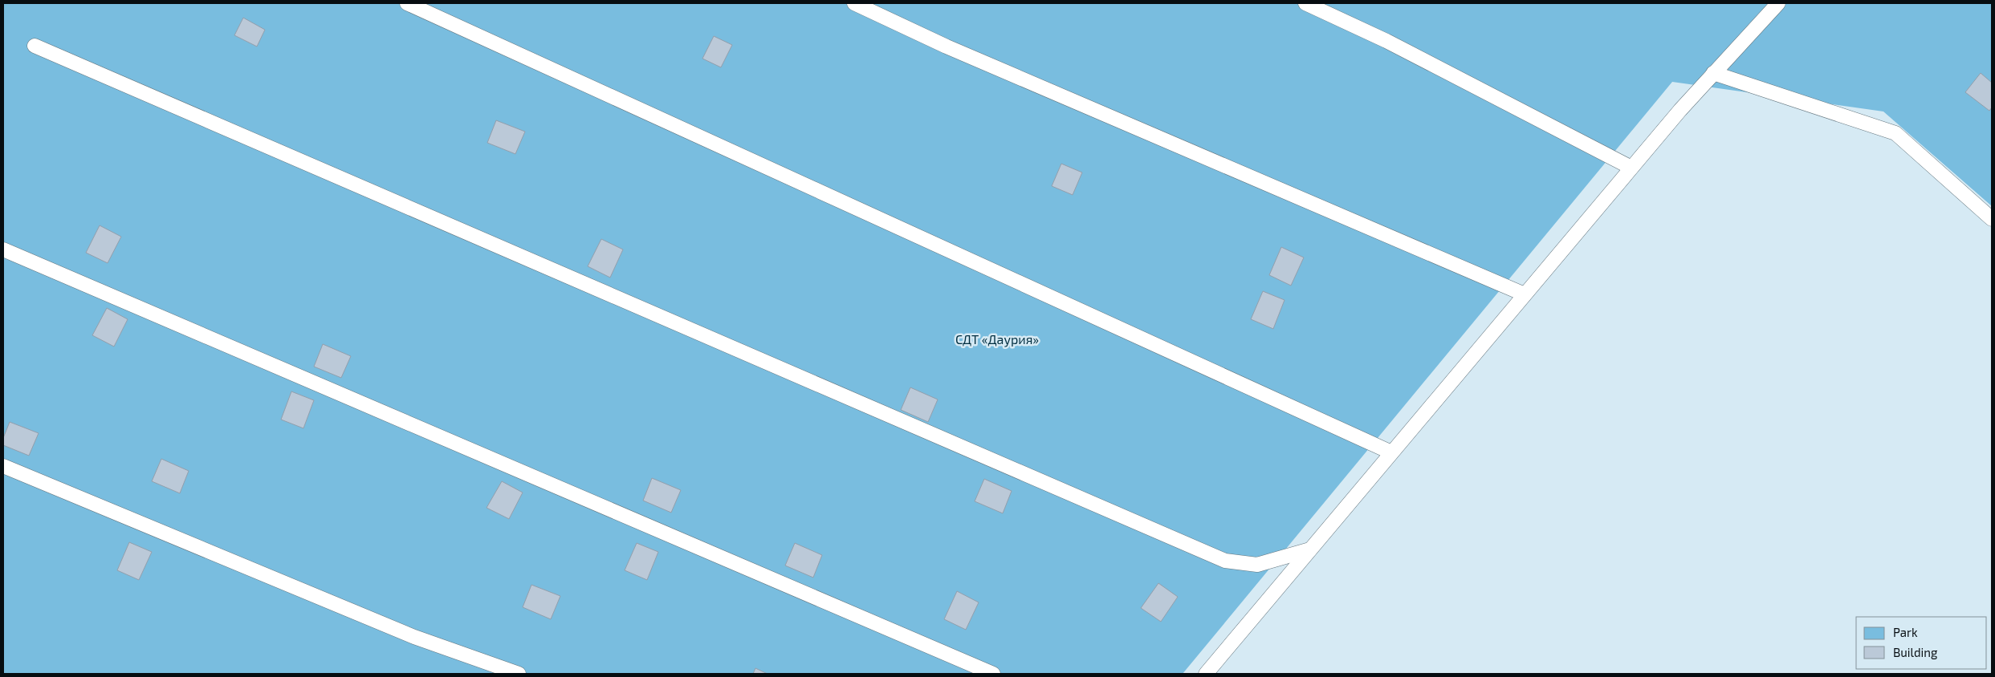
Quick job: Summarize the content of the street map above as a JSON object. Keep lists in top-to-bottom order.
{
  "parks": ["СДТ «Даурия»"],
  "legend": ["Park", "Building"]
}
